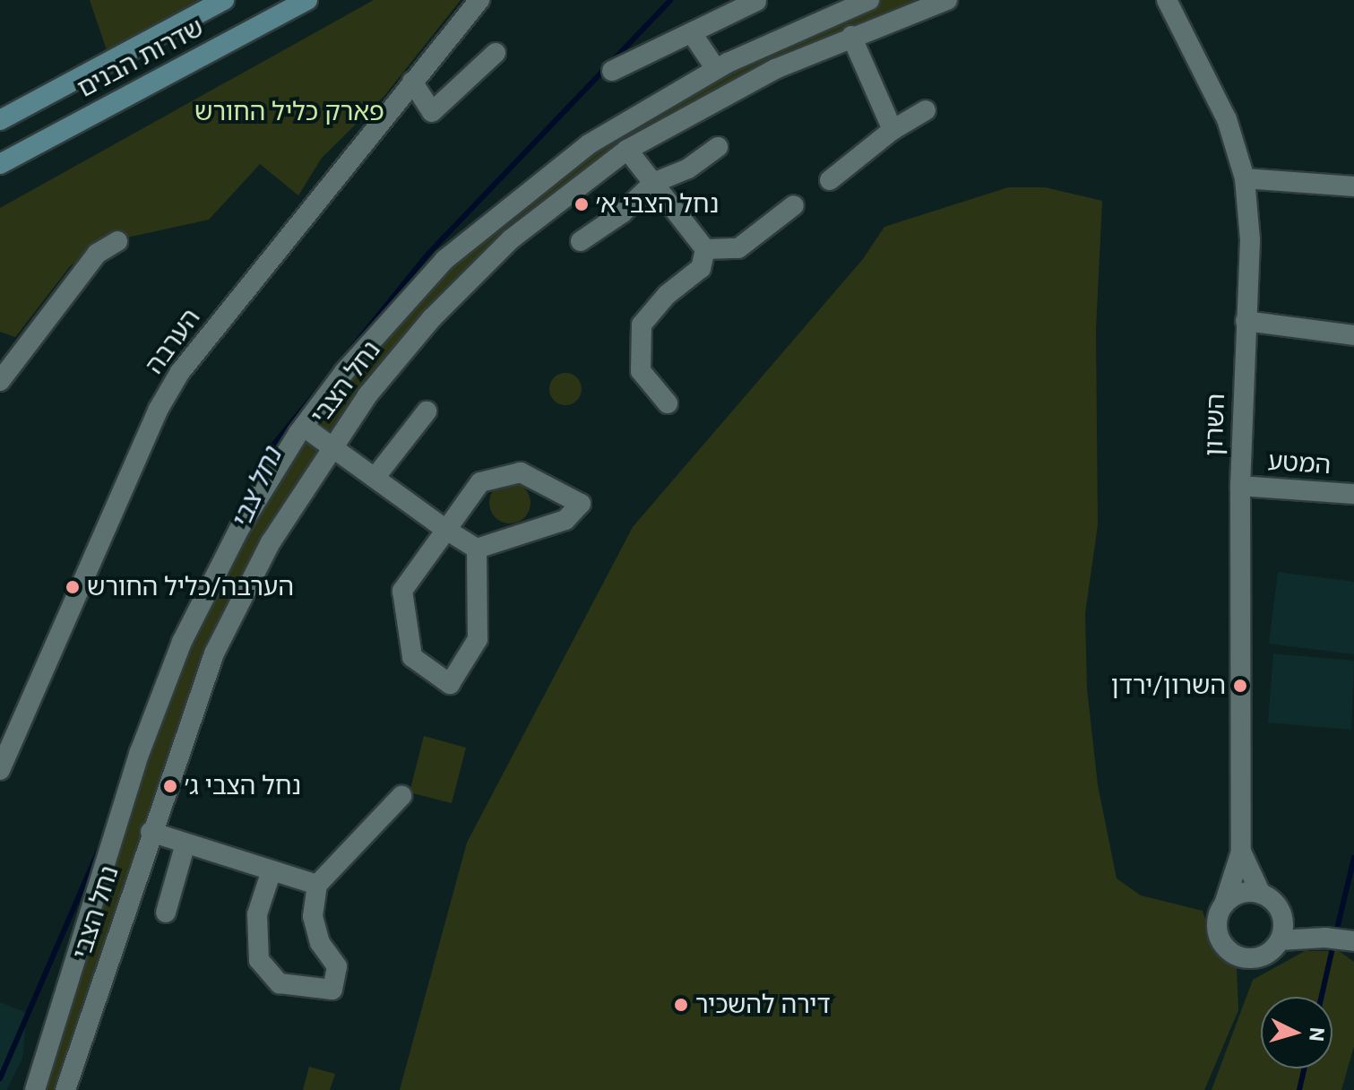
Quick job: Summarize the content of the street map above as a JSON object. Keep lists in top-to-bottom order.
{
  "streets": {
    "main road": ["שדרות הבנים"],
    "street": [
      "הערבה",
      "נחל הצבי",
      "השרון",
      "המטע"
    ]
  },
  "crossings": [
    ["השרון", "המטע"]
  ],
  "water": ["נחל צבי"],
  "parks": ["פארק כליל החורש"],
  "places": [
    "נחל הצבי א׳",
    "הערבה/כליל החורש",
    "השרון/ירדן",
    "נחל הצבי ג׳",
    "דירה להשכיר"
  ],
  "north": "right"
}
